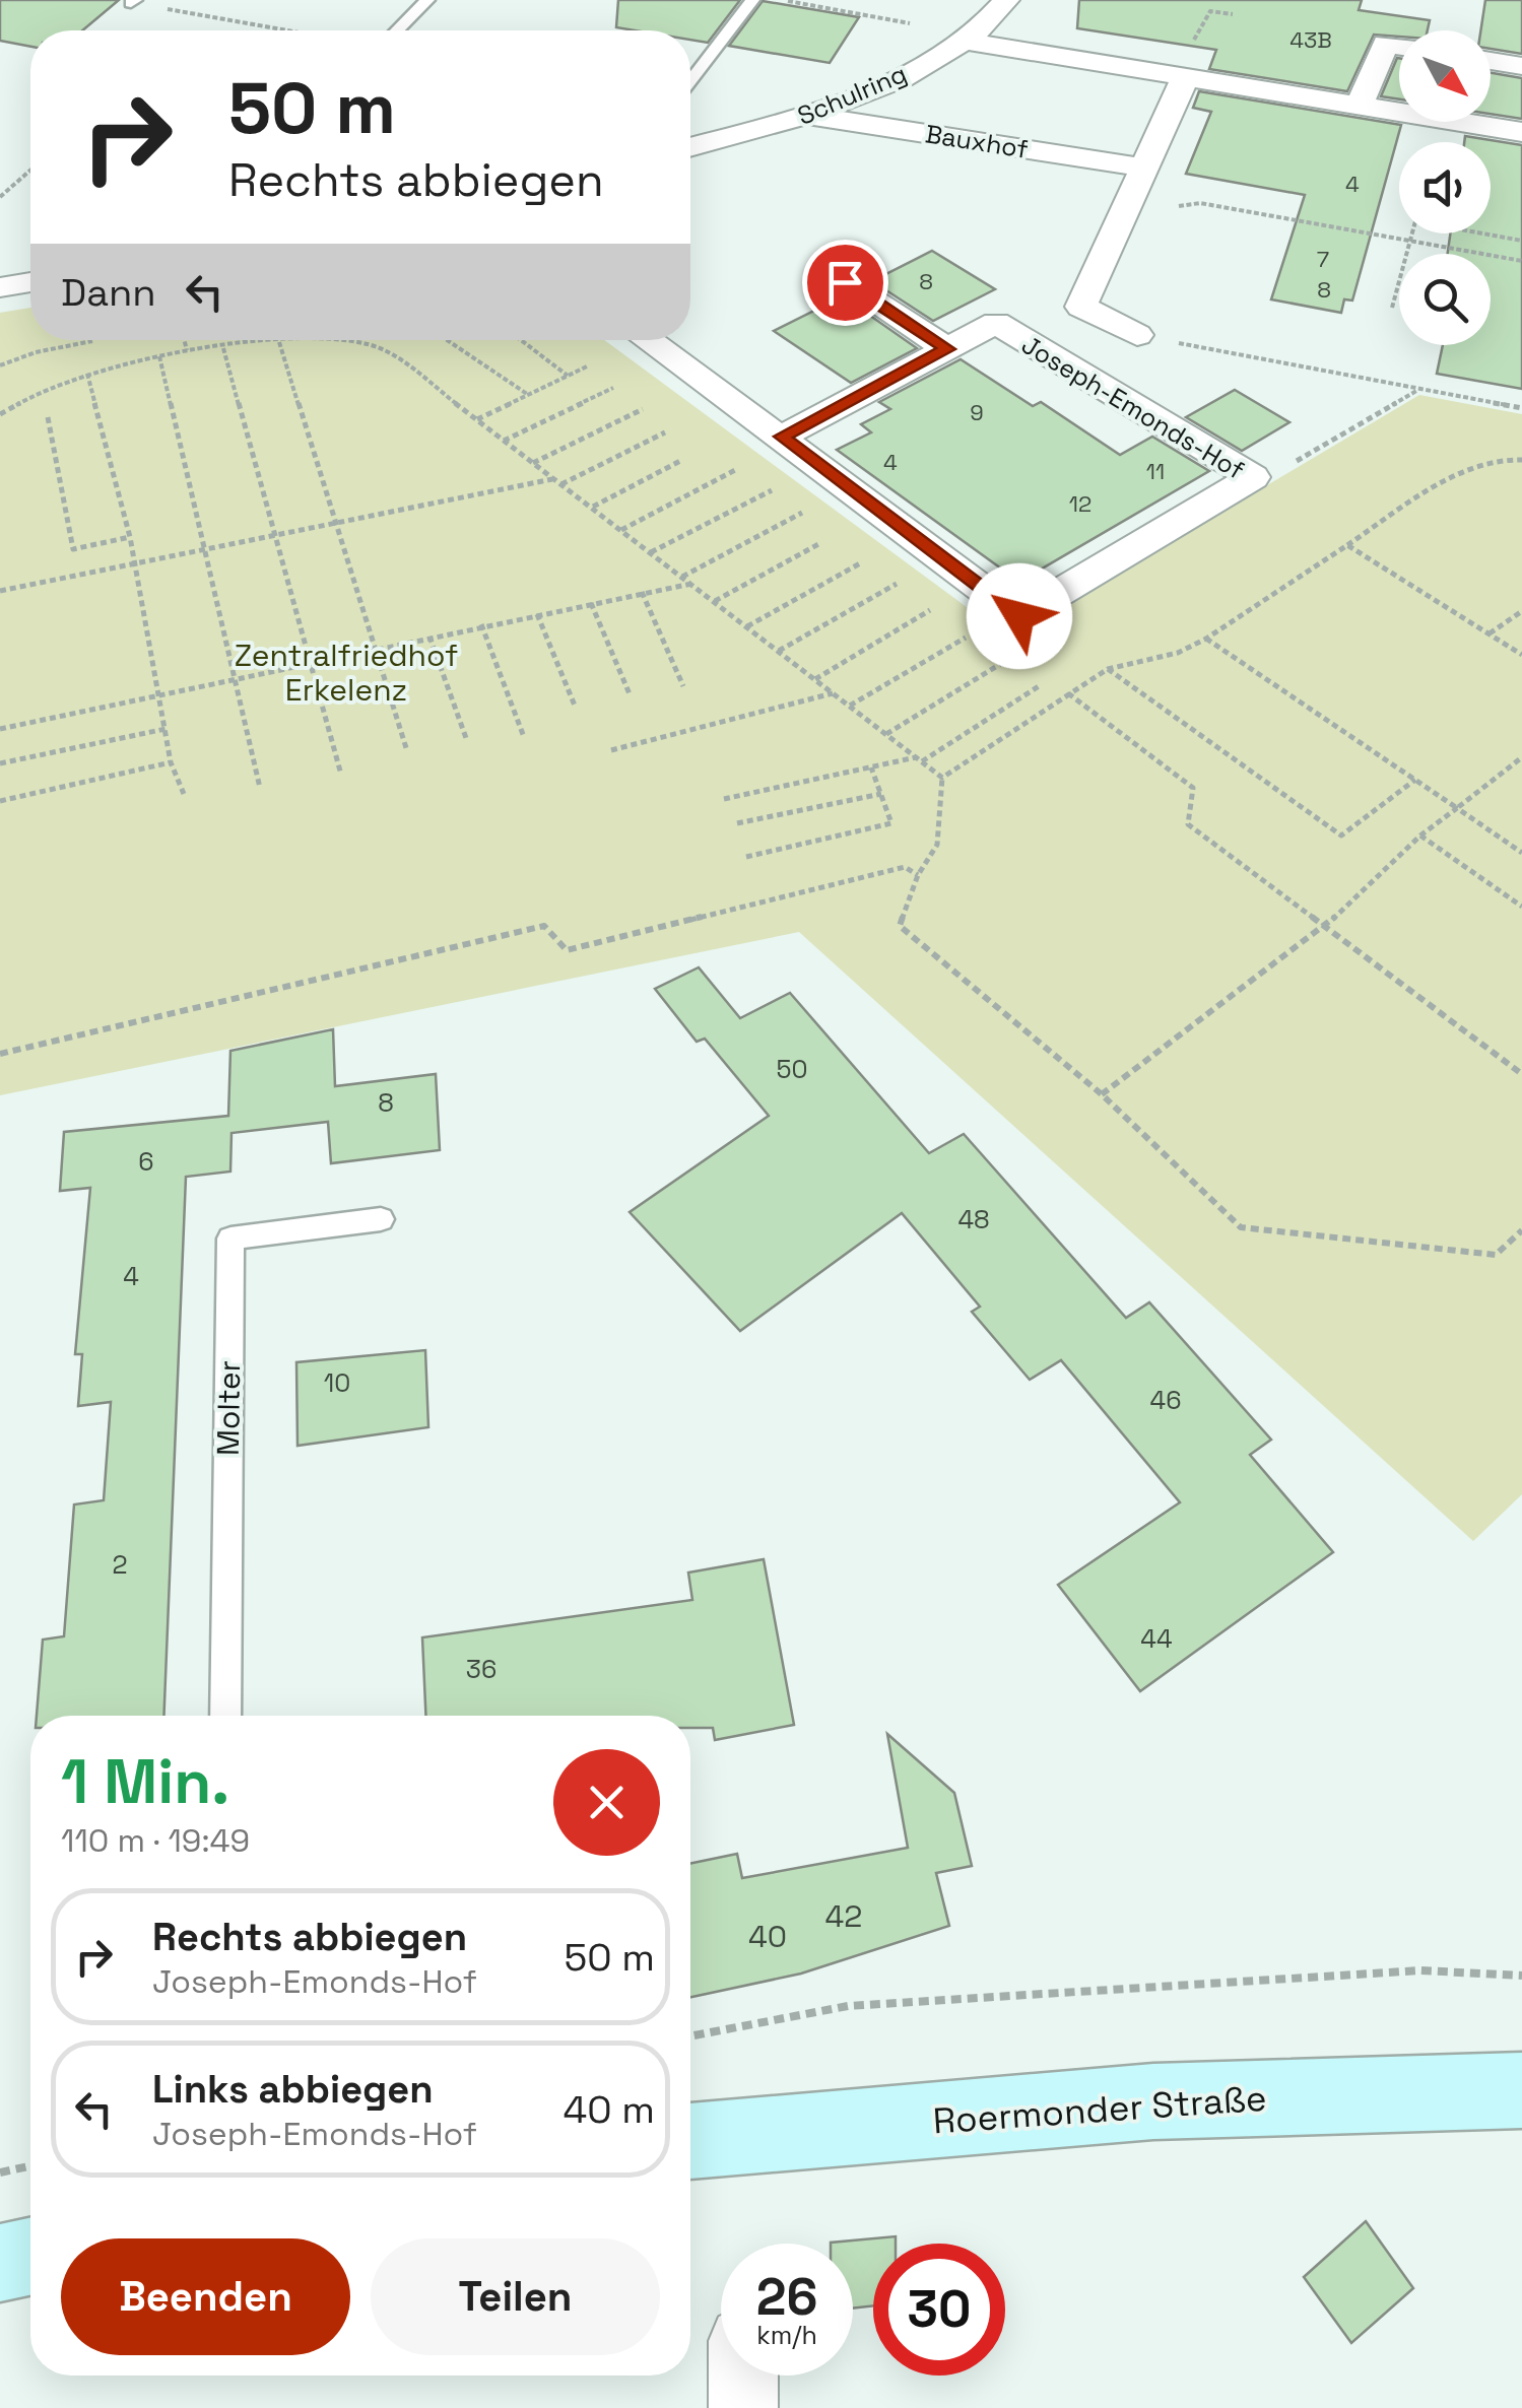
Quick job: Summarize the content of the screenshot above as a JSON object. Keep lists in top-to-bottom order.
{
  "streets": {
    "main road": ["Roermonder Straße"],
    "street": ["Schulring", "Bauxhof", "Joseph-Emonds-Hof"],
    "lane": ["Molter"]
  },
  "crossings": [
    ["Schulring", "Bauxhof"]
  ],
  "parks": ["Zentralfriedhof Erkelenz"],
  "house_numbers": [
    "43B",
    "4",
    "7",
    "8",
    "8",
    "9",
    "4",
    "11",
    "12",
    "50",
    "8",
    "6",
    "48",
    "4",
    "10",
    "46",
    "2",
    "44",
    "36",
    "42",
    "40"
  ],
  "north": "bottom right",
  "page": {
    "turn": ["50 m", "Rechts abbiegen"],
    "then": "Dann",
    "heading": ["1 Min.", "110 m · 19:49"],
    "list": [
      {
        "name": "Rechts abbiegen",
        "note": "Joseph-Emonds-Hof",
        "value": "50 m"
      },
      {
        "name": "Links abbiegen",
        "note": "Joseph-Emonds-Hof",
        "value": "40 m"
      }
    ],
    "buttons": ["Beenden", "Teilen"],
    "speed": "26 km/h",
    "limit": "30"
  }
}
